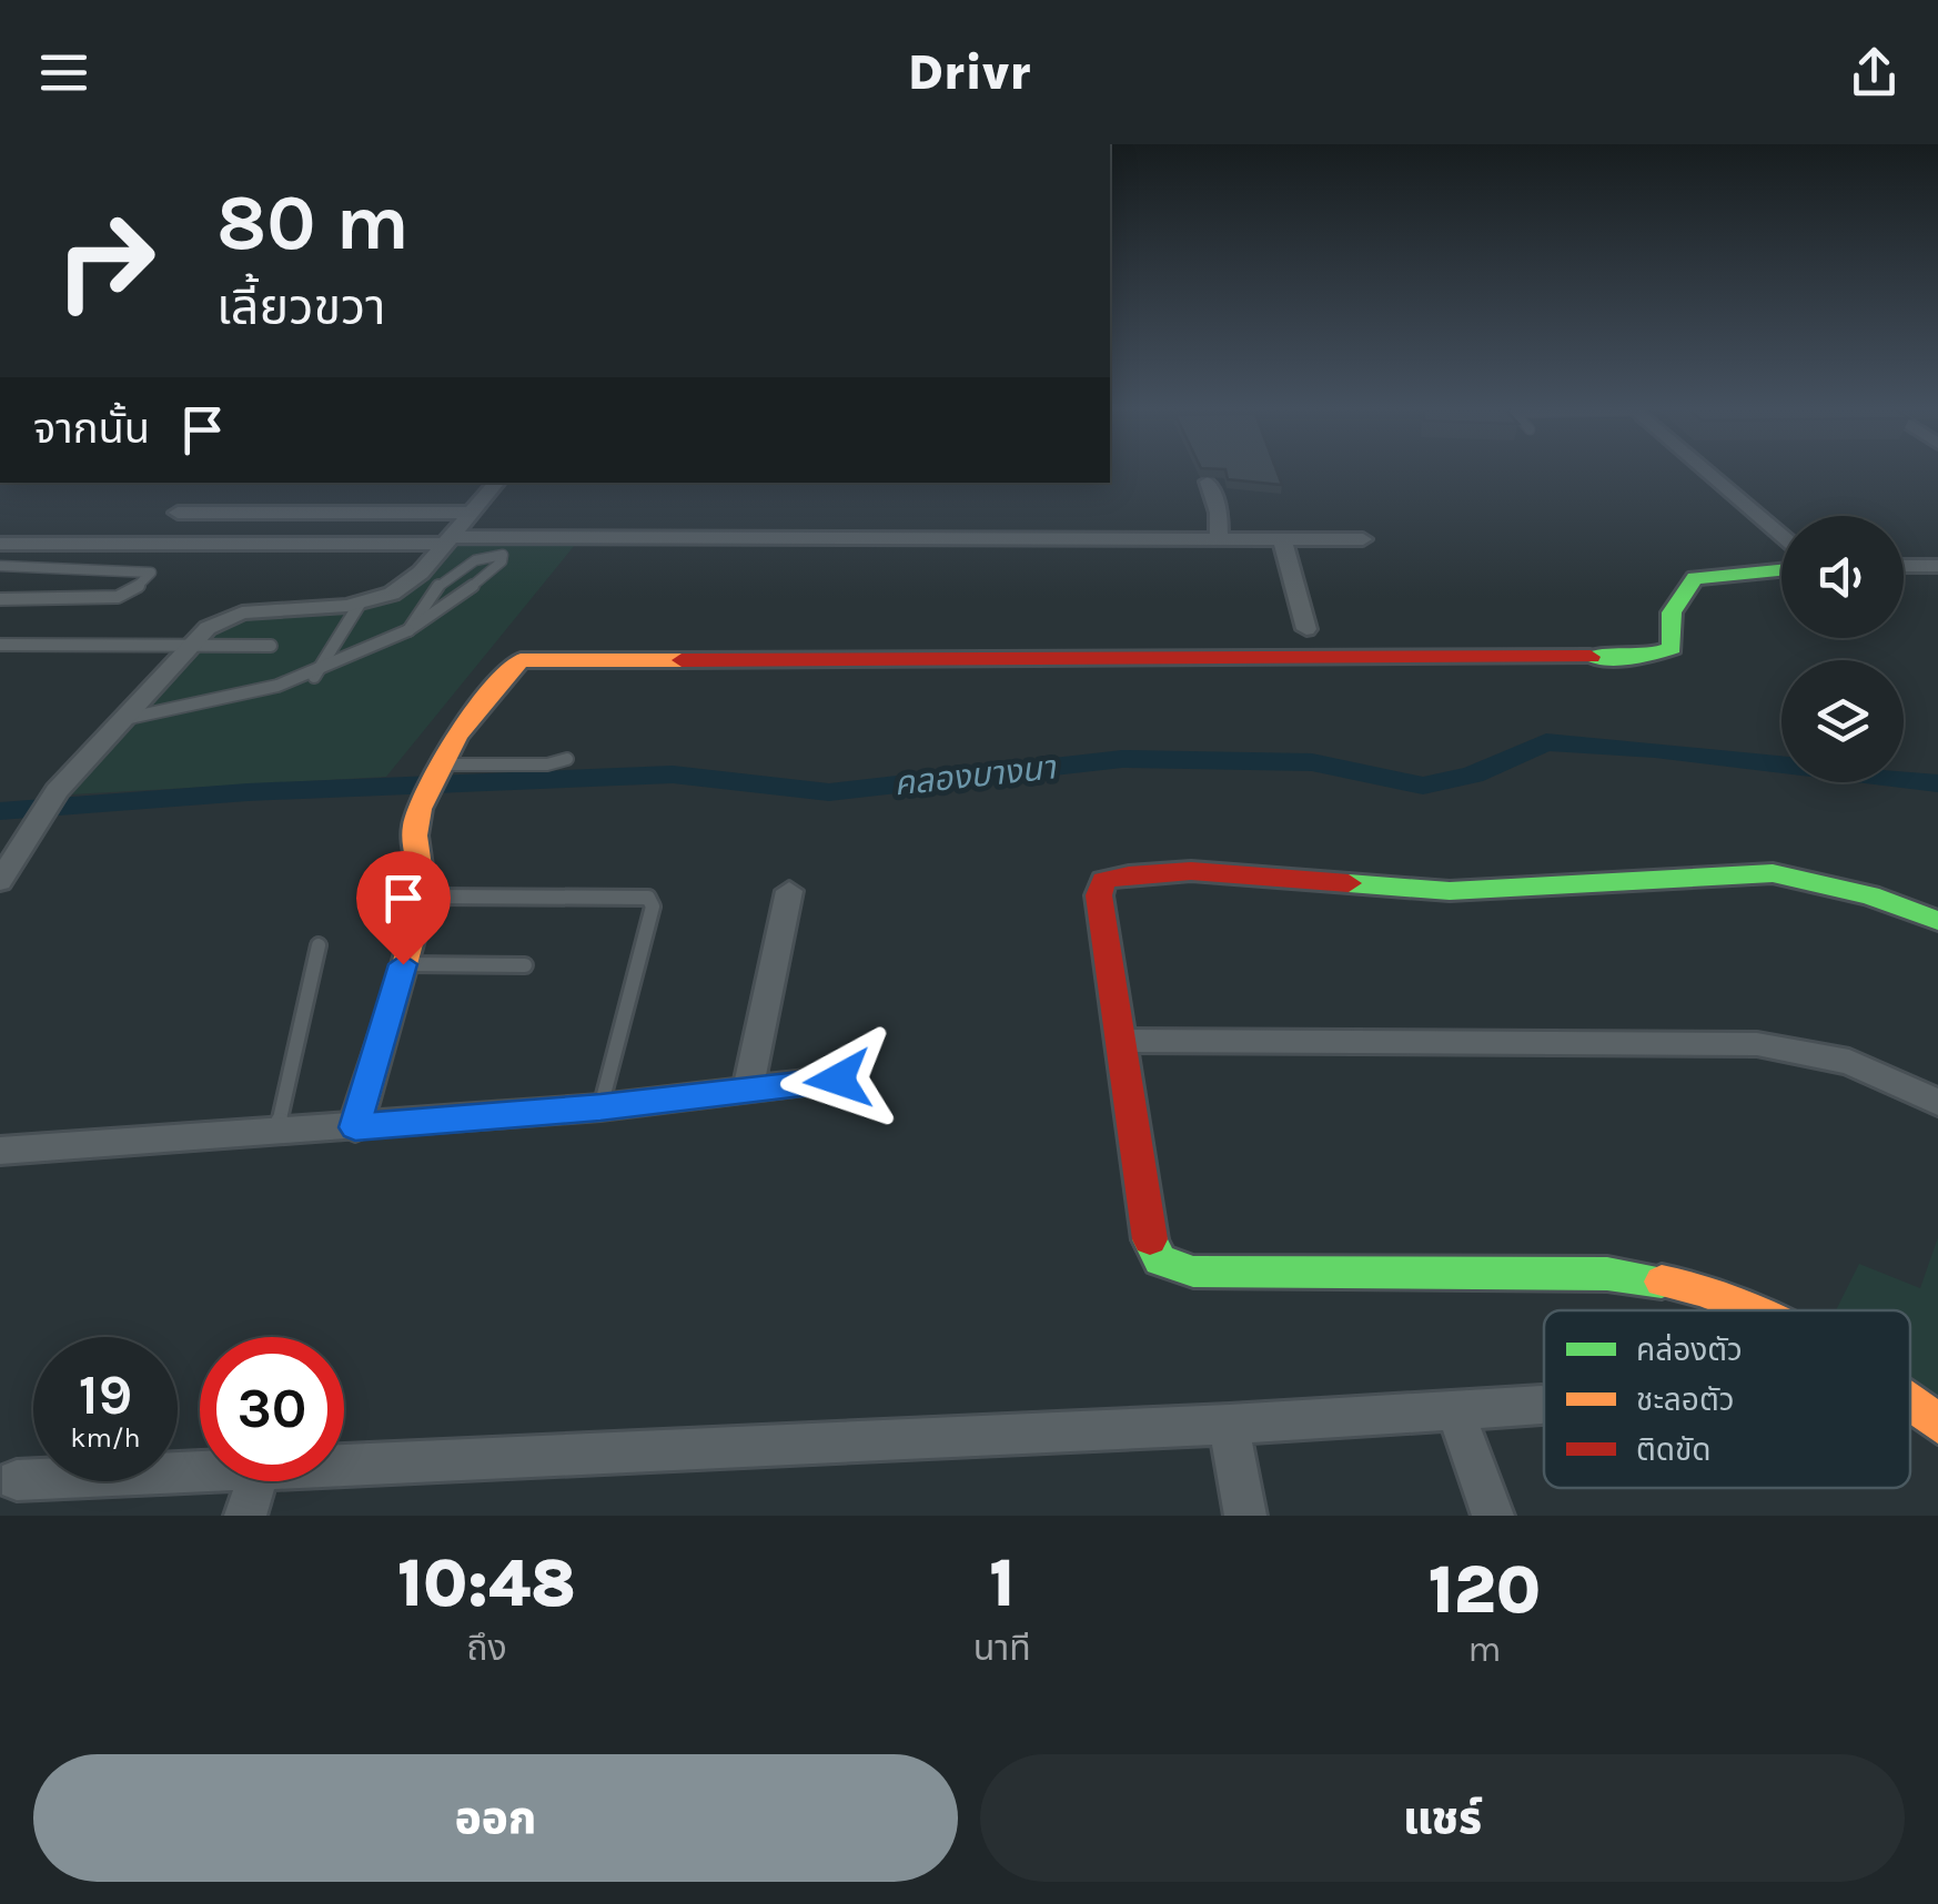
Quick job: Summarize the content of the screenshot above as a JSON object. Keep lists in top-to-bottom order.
{
  "water": ["คลองบางนา"],
  "legend": ["คล่องตัว", "ชะลอตัว", "ติดขัด"],
  "page": {
    "header": "Drivr",
    "turn": ["80 m", "เลี้ยวขวา"],
    "then": "จากนั้น",
    "speed": "19 km/h",
    "limit": "30",
    "eta": [
      "10:48",
      "ถึง",
      "1",
      "นาที",
      "120",
      "m"
    ],
    "buttons": ["ออก", "แชร์"]
  }
}
